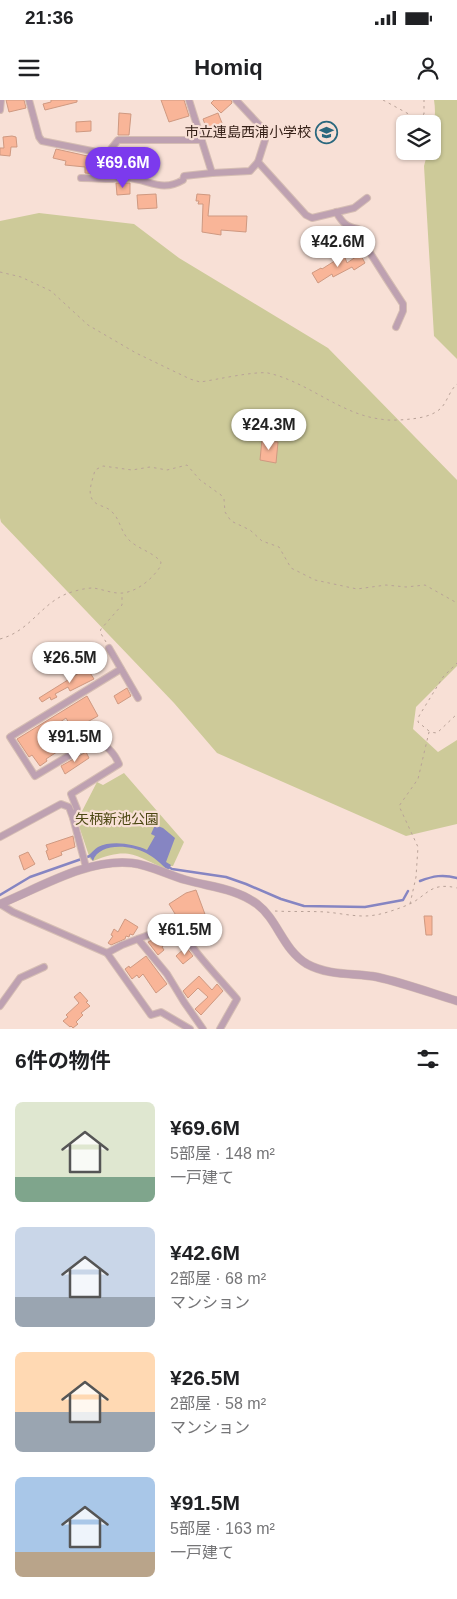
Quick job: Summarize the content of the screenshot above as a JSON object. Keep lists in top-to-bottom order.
{
  "parks": ["矢柄新池公園"],
  "places": {
    "school or university": ["市立連島西浦小学校"]
  },
  "page": {
    "status": "21:36",
    "header": "Homiq",
    "price": [
      "¥69.6M",
      "¥42.6M",
      "¥24.3M",
      "¥26.5M",
      "¥91.5M",
      "¥61.5M"
    ],
    "heading": "6件の物件",
    "list": [
      {
        "name": "¥69.6M",
        "note": "5部屋 · 148 m² · 一戸建て"
      },
      {
        "name": "¥42.6M",
        "note": "2部屋 · 68 m² · マンション"
      },
      {
        "name": "¥26.5M",
        "note": "2部屋 · 58 m² · マンション"
      },
      {
        "name": "¥91.5M",
        "note": "5部屋 · 163 m² · 一戸建て"
      }
    ]
  }
}
